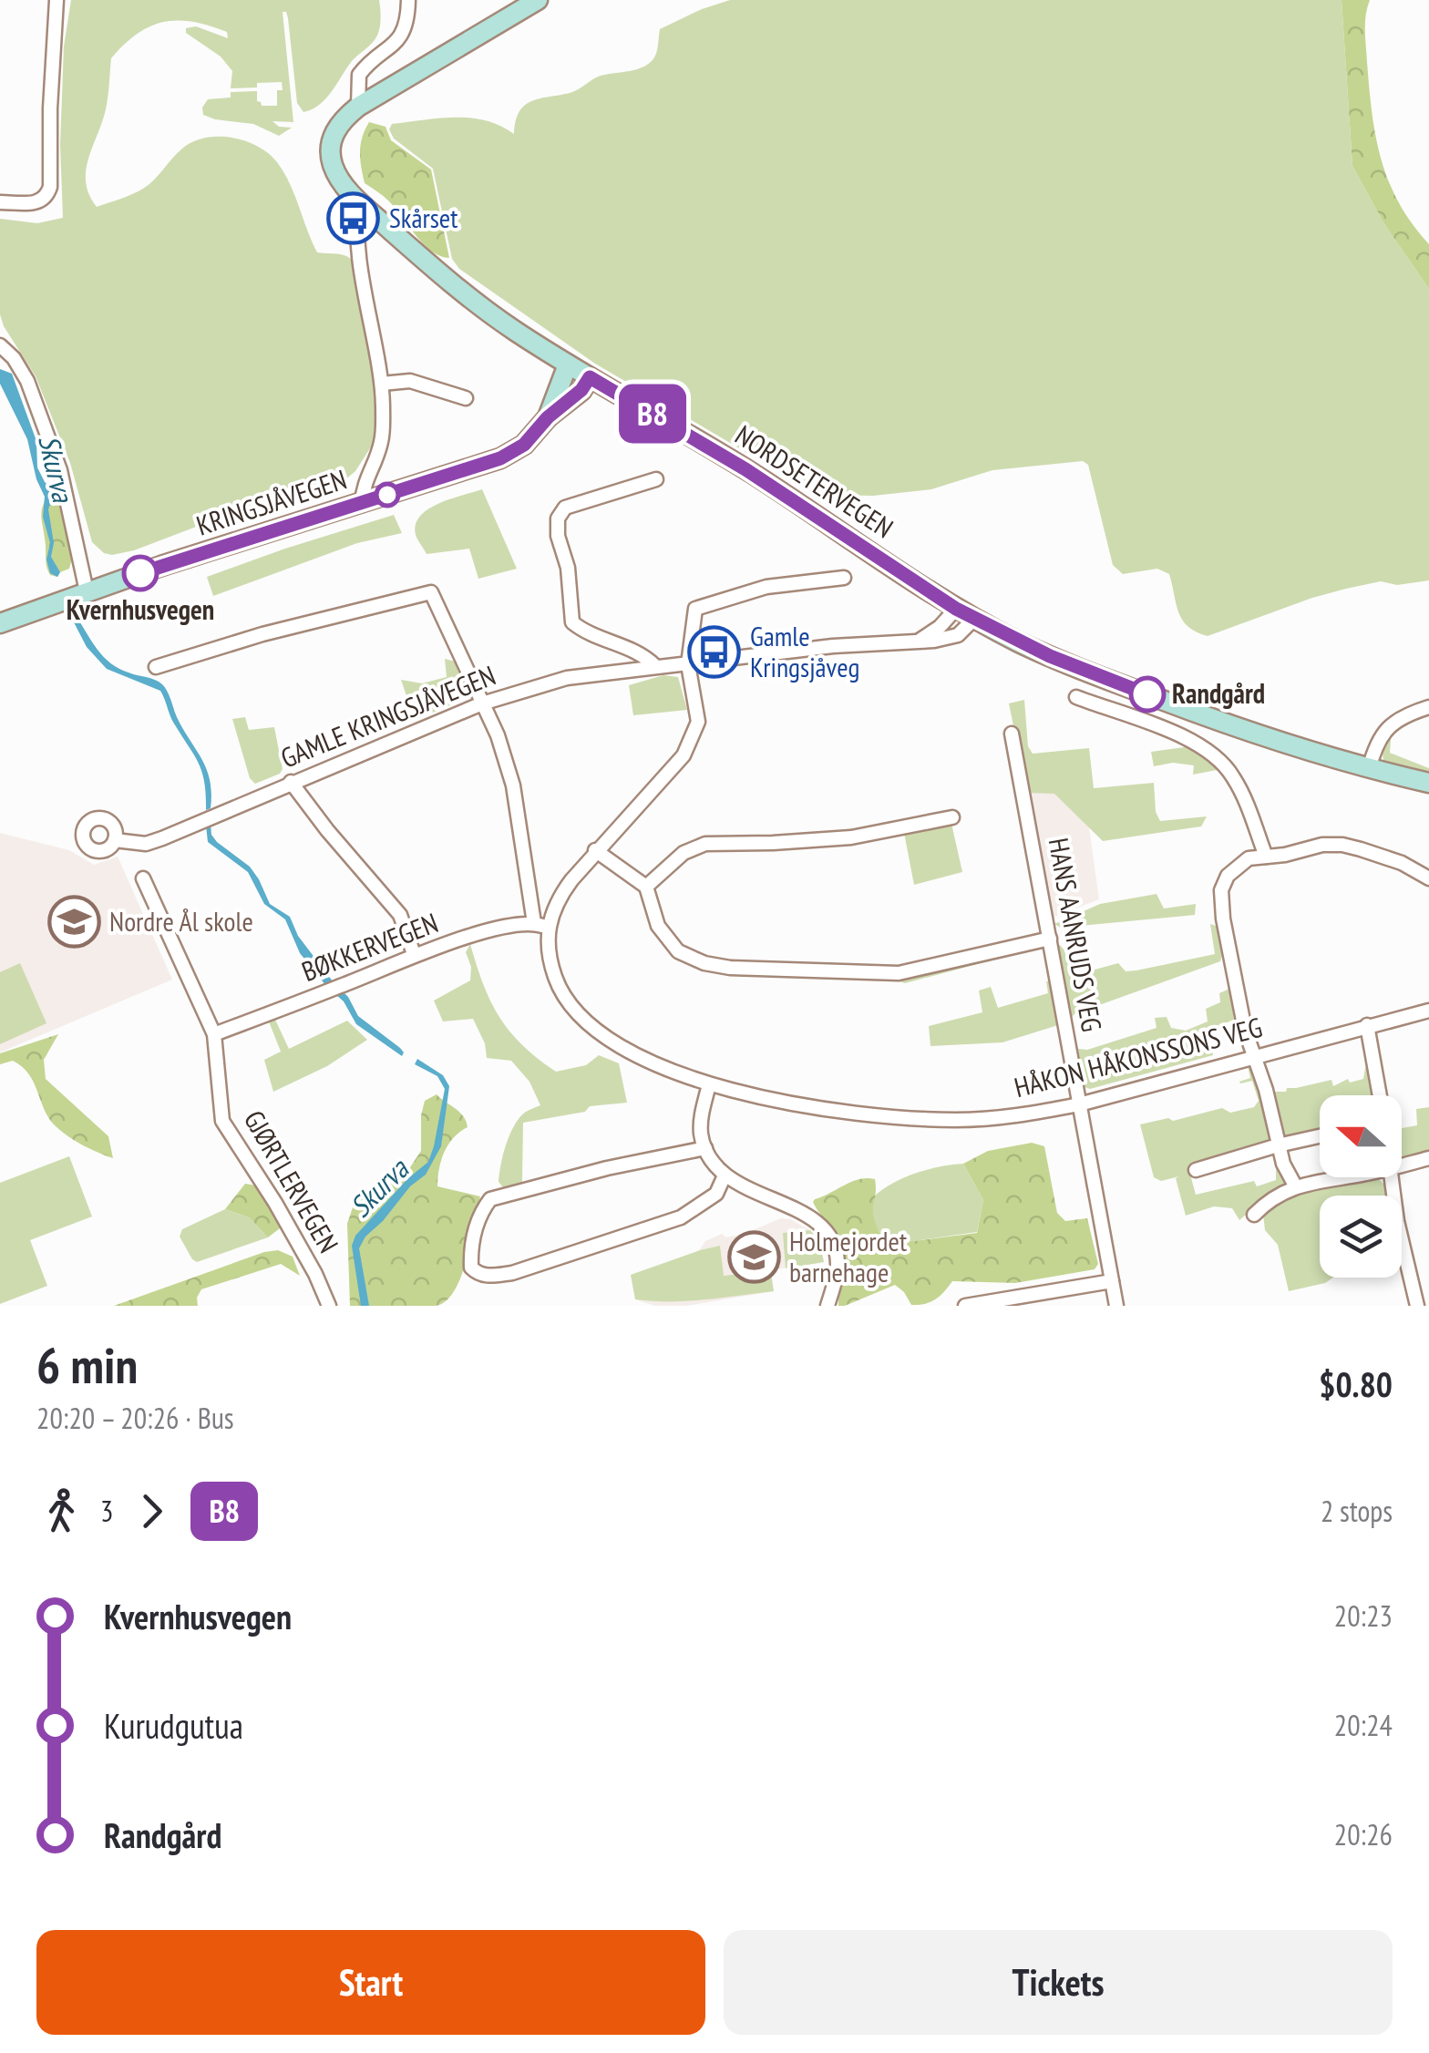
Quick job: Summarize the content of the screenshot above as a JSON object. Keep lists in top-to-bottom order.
{
  "streets": {
    "main road": ["NORDSETERVEGEN", "KRINGSJÅVEGEN"],
    "street": [
      "GAMLE KRINGSJÅVEGEN",
      "HANS AANRUDS VEG",
      "BØKKERVEGEN",
      "HÅKON HÅKONSSONS VEG",
      "GJØRTLERVEGEN"
    ]
  },
  "crossings": [
    ["NORDSETERVEGEN", "KRINGSJÅVEGEN"],
    ["NORDSETERVEGEN", "GAMLE KRINGSJÅVEGEN"],
    ["GAMLE KRINGSJÅVEGEN", "HÅKON HÅKONSSONS VEG"],
    ["HANS AANRUDS VEG", "HÅKON HÅKONSSONS VEG"],
    ["BØKKERVEGEN", "HÅKON HÅKONSSONS VEG"],
    ["BØKKERVEGEN", "GJØRTLERVEGEN"]
  ],
  "water": ["Skurva"],
  "places": {
    "bus stop": ["Skårset", "Gamle Kringsjåveg"],
    "other": ["Kvernhusvegen", "Randgård"],
    "school or university": ["Nordre Ål skole", "Holmejordet barnehage"]
  },
  "lines": ["bus line B8"],
  "north": "left",
  "page": {
    "on_map": "B8",
    "heading": ["6 min", "20:20 – 20:26 · Bus", "$0.80"],
    "legs": ["3", "B8", "2 stops"],
    "list": [
      {
        "name": "Kvernhusvegen",
        "value": "20:23"
      },
      {
        "name": "Kurudgutua",
        "value": "20:24"
      },
      {
        "name": "Randgård",
        "value": "20:26"
      }
    ],
    "buttons": ["Start", "Tickets"]
  }
}
